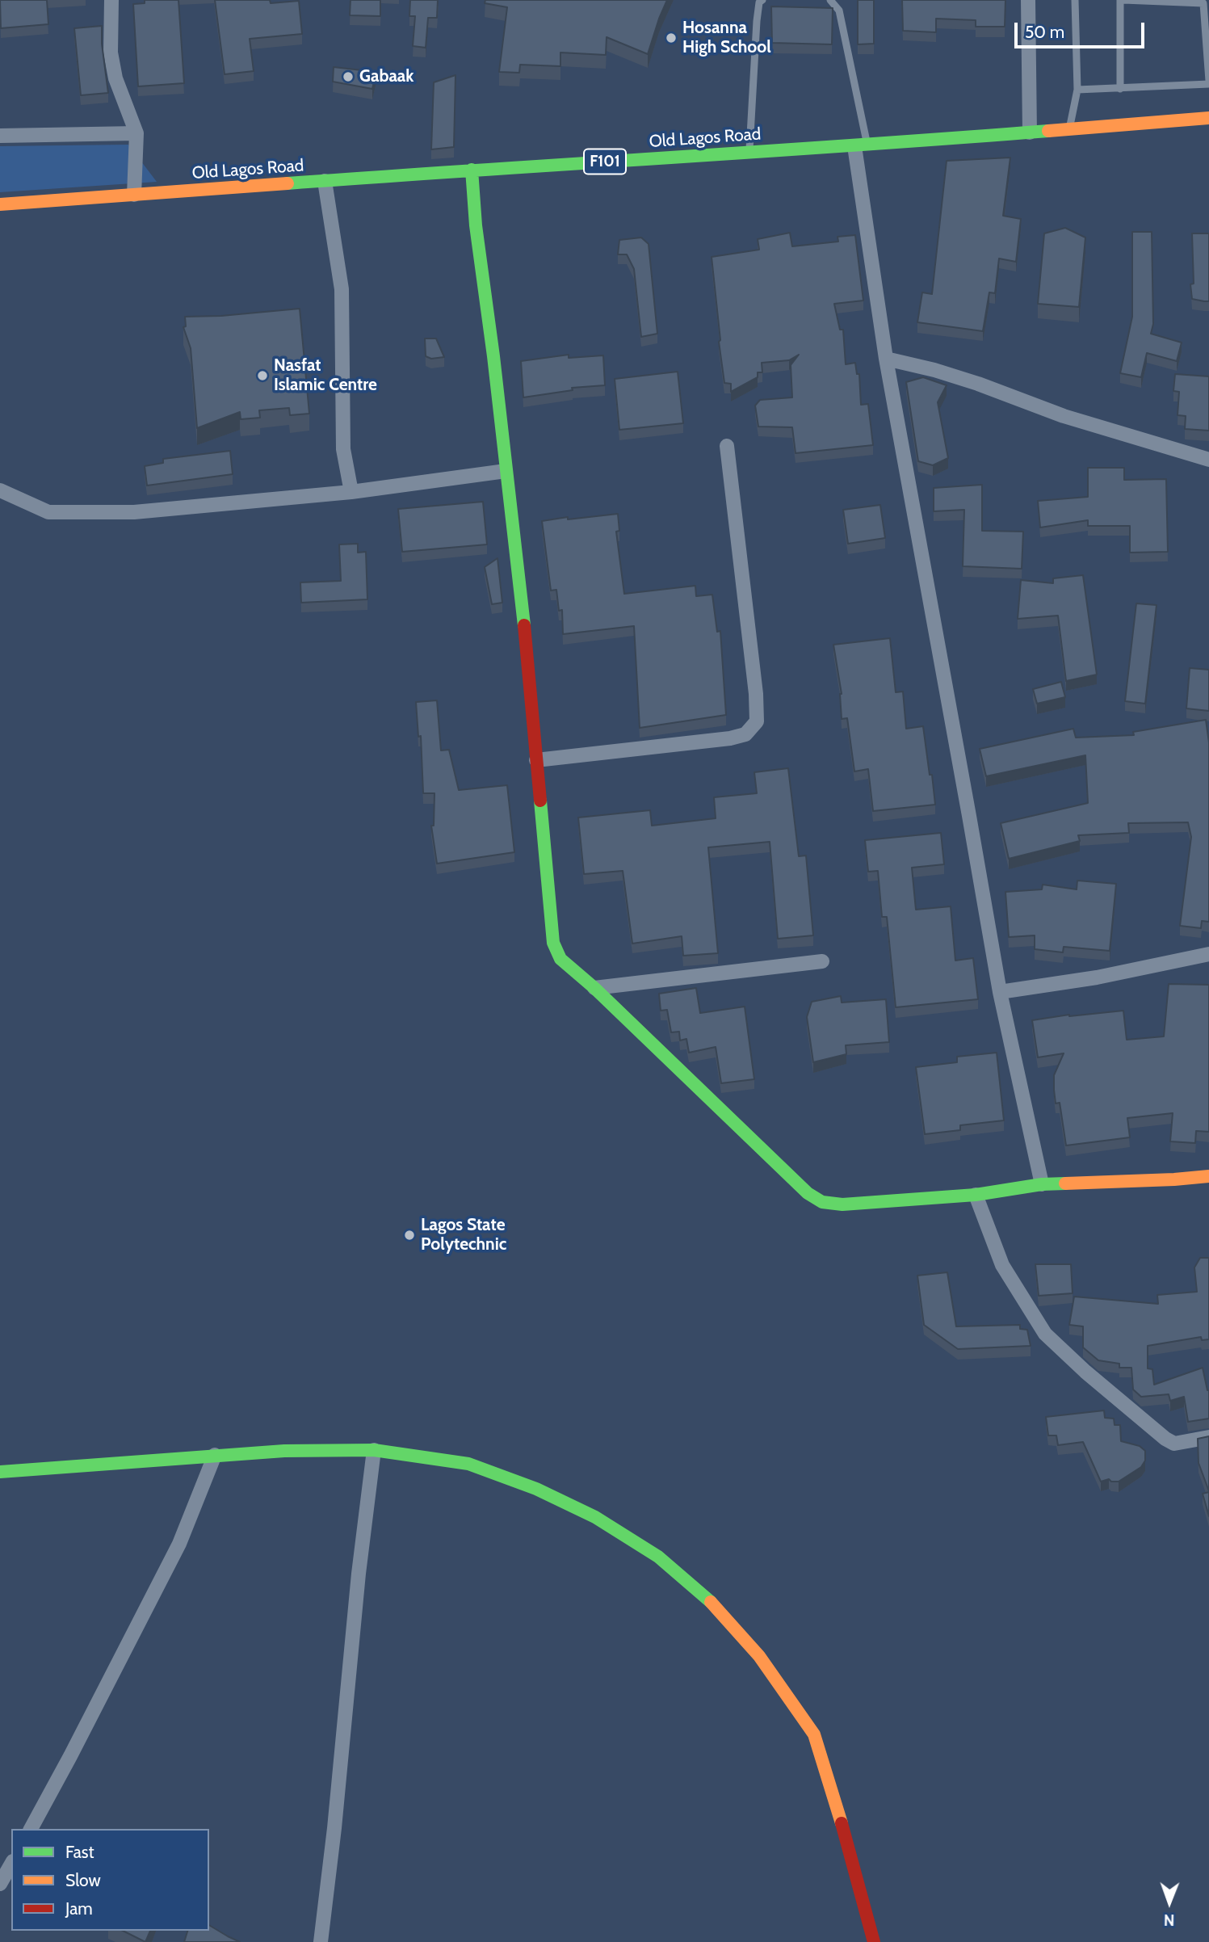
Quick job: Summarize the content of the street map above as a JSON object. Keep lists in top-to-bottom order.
{
  "streets": {
    "street": ["Old Lagos Road", "F101"]
  },
  "places": [
    "Hosanna High School",
    "Gabaak",
    "Nasfat Islamic Centre",
    "Lagos State Polytechnic"
  ],
  "legend": ["Fast", "Slow", "Jam"],
  "scale_bar": "50 m",
  "north": "bottom"
}
